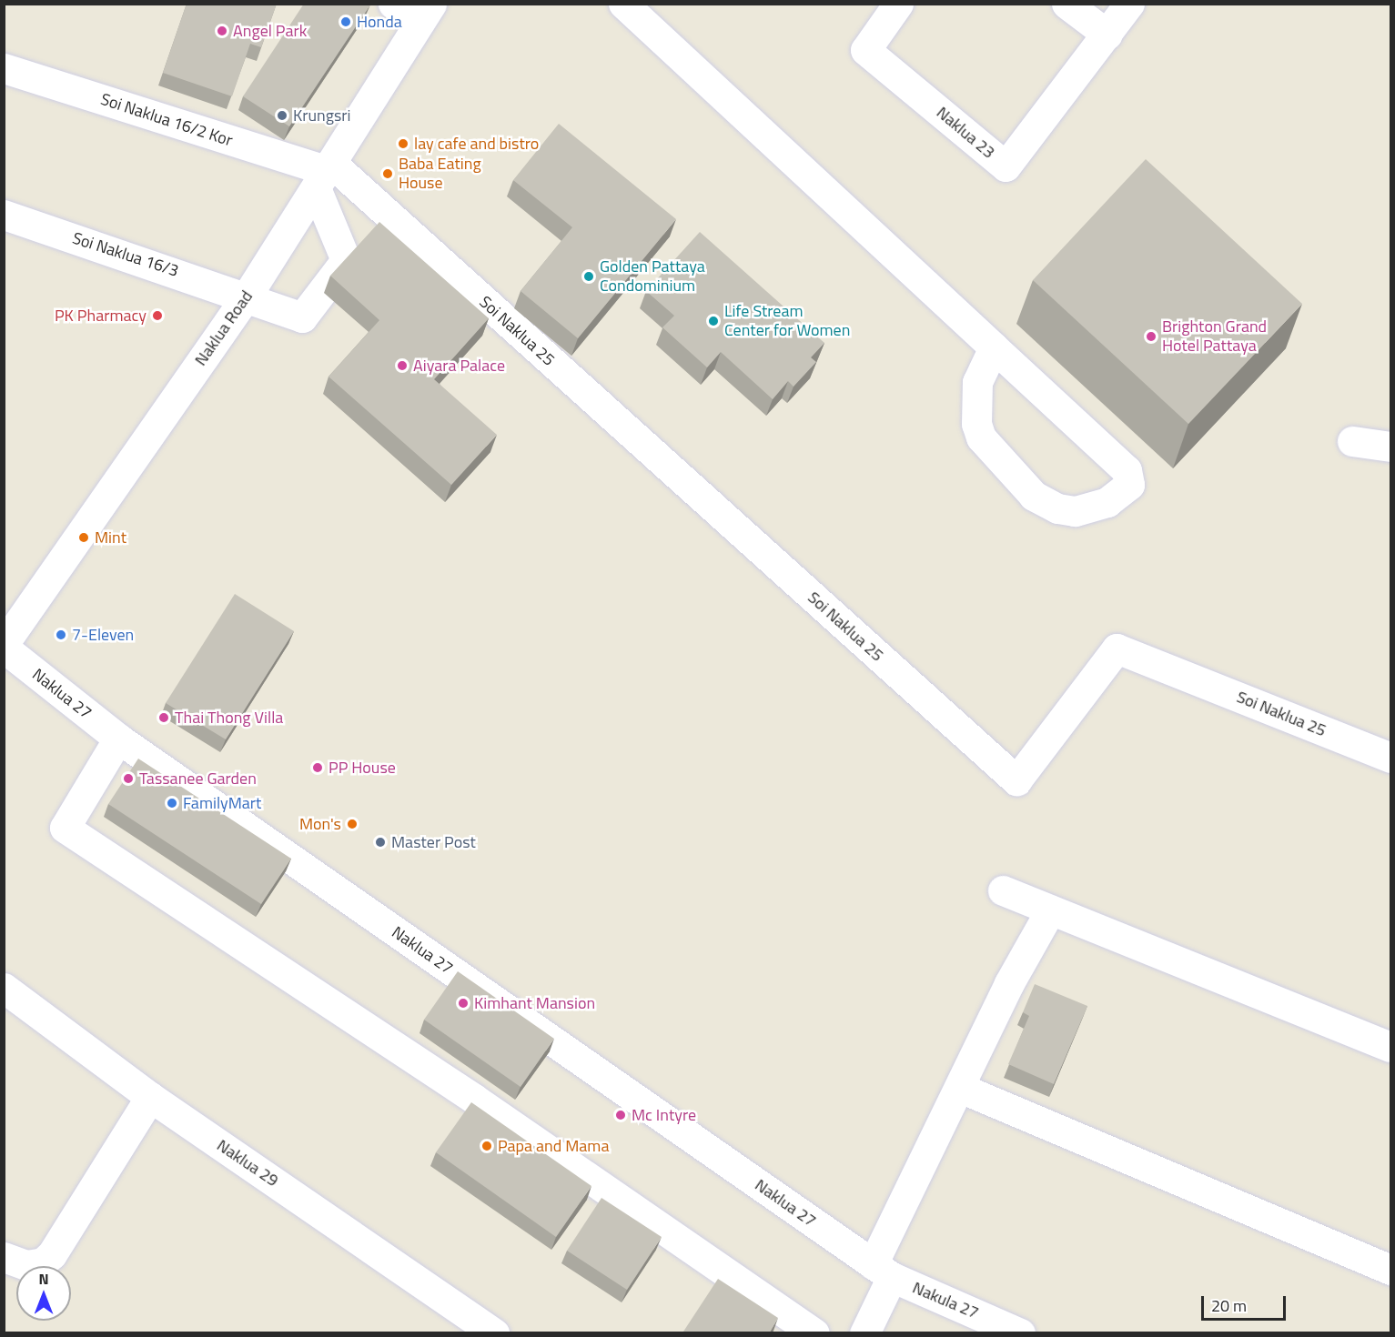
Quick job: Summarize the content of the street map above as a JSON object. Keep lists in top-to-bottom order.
{
  "streets": {
    "street": [
      "Soi Naklua 16/2 Kor",
      "Naklua 23",
      "Soi Naklua 16/3",
      "Naklua Road",
      "Soi Naklua 25",
      "Naklua 27",
      "Naklua 29",
      "Nakula 27"
    ]
  },
  "crossings": [
    ["Soi Naklua 16/2 Kor", "Soi Naklua 16/3"],
    ["Soi Naklua 16/2 Kor", "Naklua Road"],
    ["Soi Naklua 16/2 Kor", "Soi Naklua 25"],
    ["Soi Naklua 16/3", "Naklua Road"],
    ["Soi Naklua 16/3", "Soi Naklua 25"],
    ["Naklua Road", "Soi Naklua 25"],
    ["Naklua Road", "Naklua 27"],
    ["Naklua 27", "Nakula 27"]
  ],
  "places": [
    "Honda",
    "Angel Park",
    "Krungsri",
    "lay cafe and bistro",
    "Baba Eating House",
    "Golden Pattaya Condominium",
    "PK Pharmacy",
    "Life Stream Center for Women",
    "Brighton Grand Hotel Pattaya",
    "Aiyara Palace",
    "Mint",
    "7-Eleven",
    "Thai Thong Villa",
    "PP House",
    "Tassanee Garden",
    "FamilyMart",
    "Mon's",
    "Master Post",
    "Kimhant Mansion",
    "Mc Intyre",
    "Papa and Mama"
  ],
  "scale_bar": "20 m",
  "north": "top"
}
